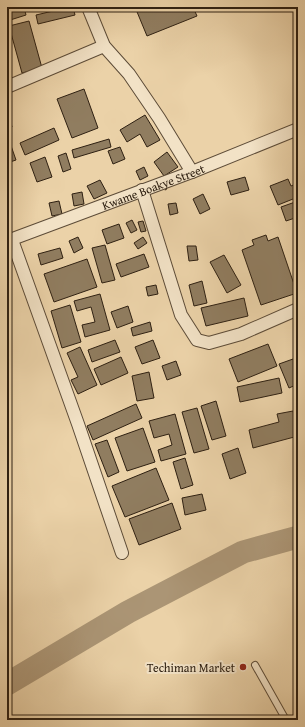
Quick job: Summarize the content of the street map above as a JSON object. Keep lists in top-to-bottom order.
{
  "streets": {
    "street": ["Kwame Boakye Street"]
  },
  "places": ["Techiman Market"]
}
